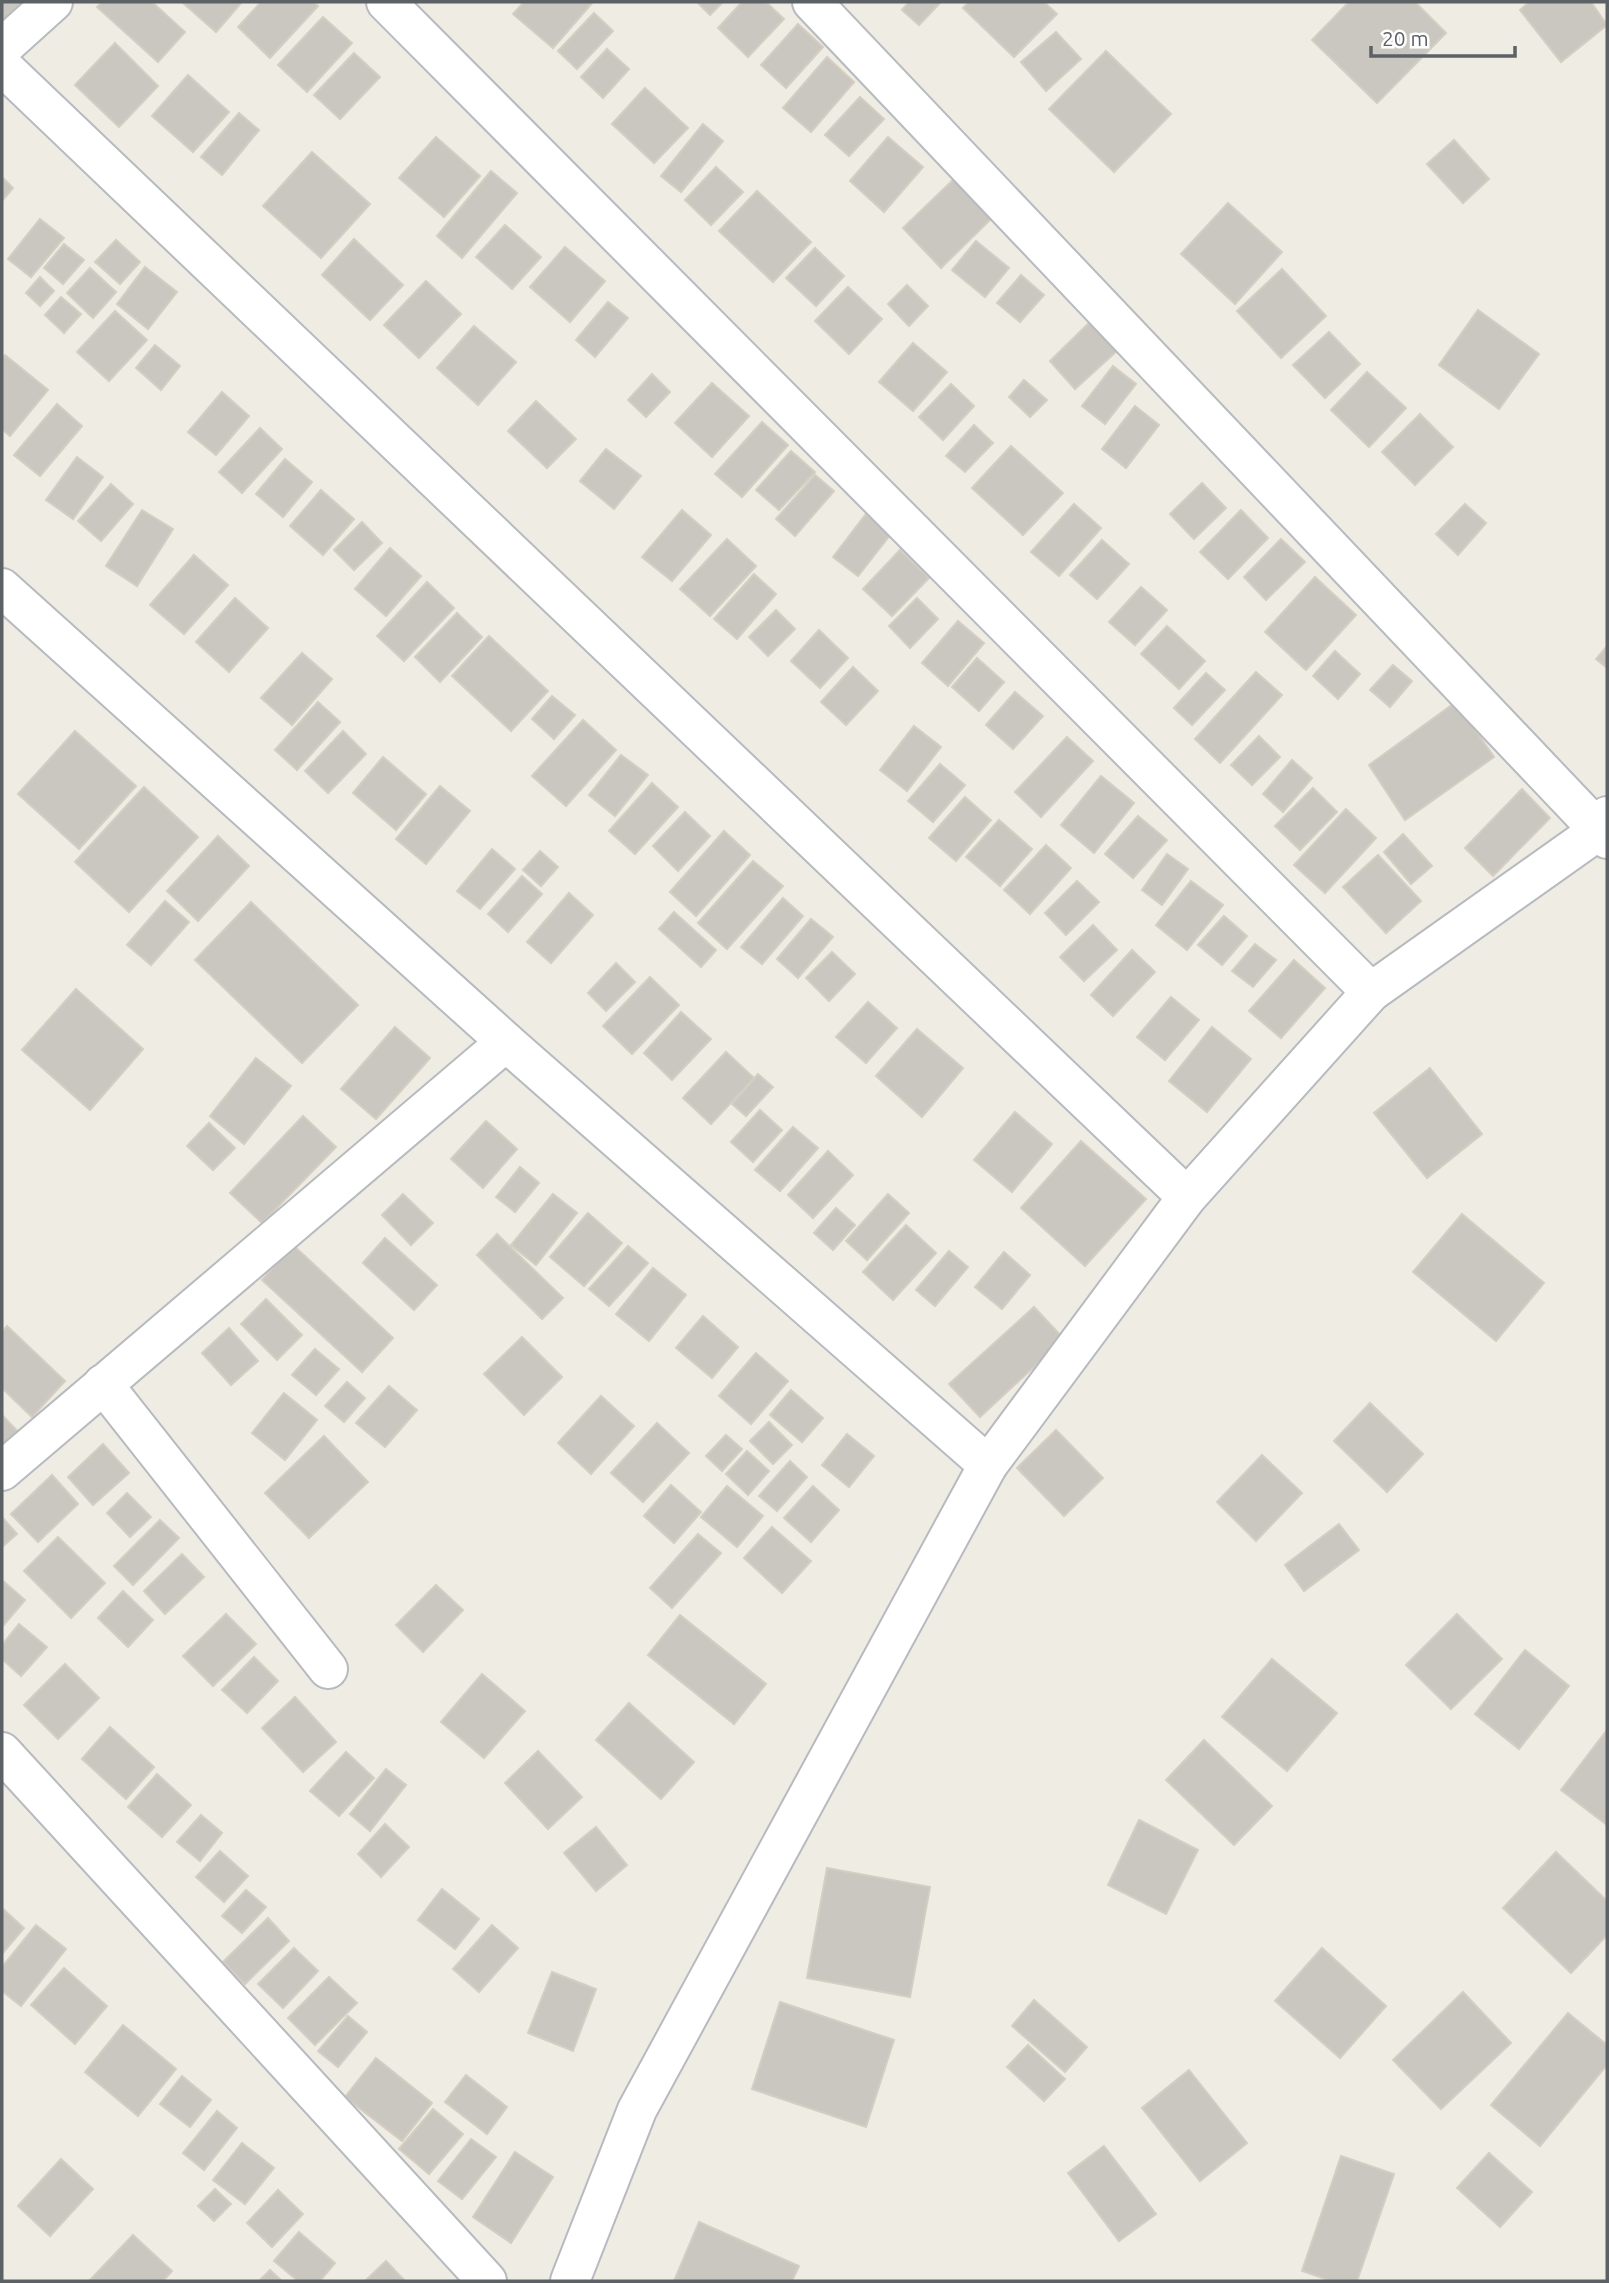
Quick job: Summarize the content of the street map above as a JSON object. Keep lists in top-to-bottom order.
{
  "scale_bar": "20 m"
}
